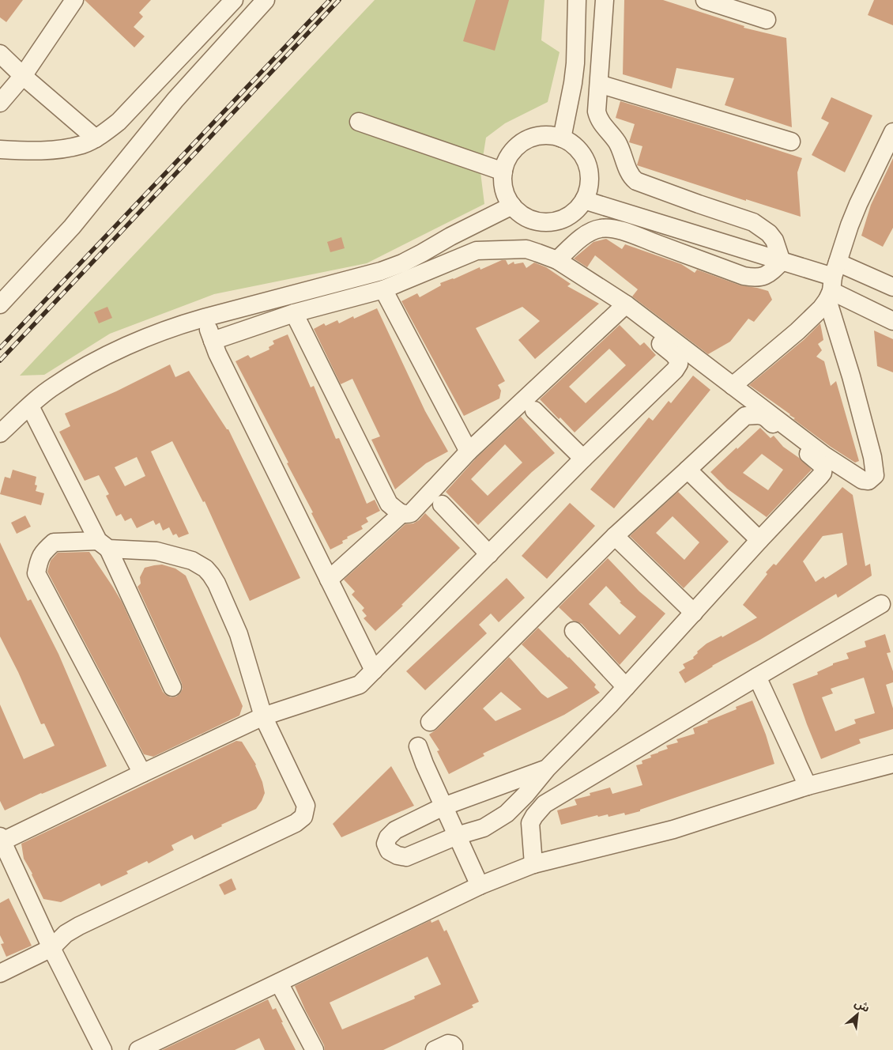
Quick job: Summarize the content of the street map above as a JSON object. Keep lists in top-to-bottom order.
{
  "north": "top right"
}
